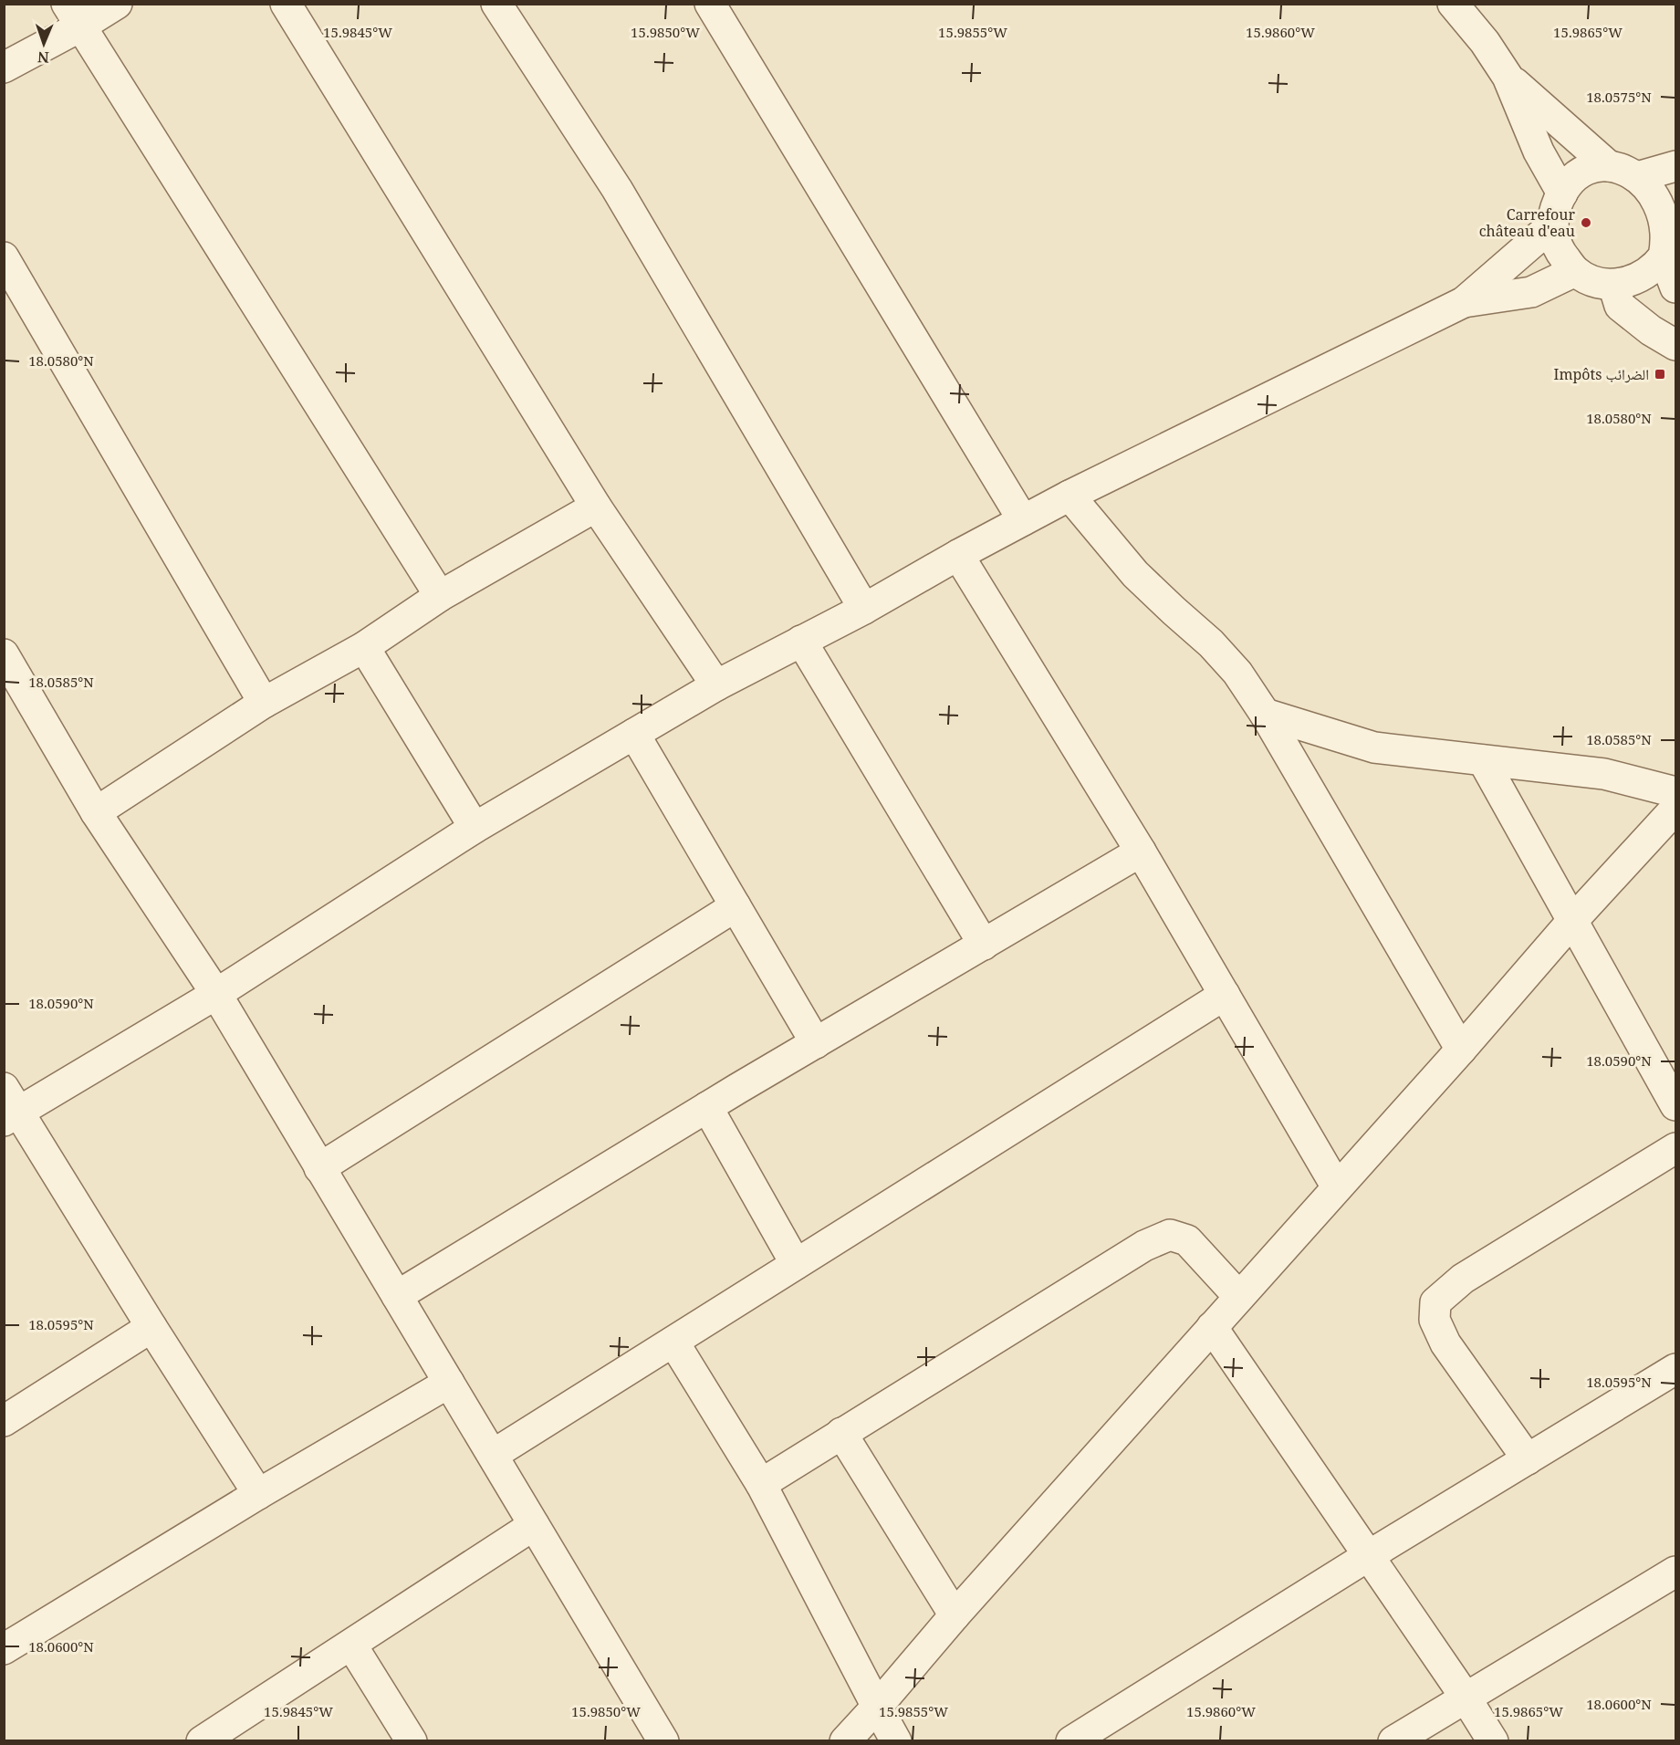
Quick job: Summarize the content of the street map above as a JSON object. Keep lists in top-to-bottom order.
{
  "places": {
    "other": ["Carrefour château d'eau"],
    "transit": ["Impôts الضرائب"]
  },
  "north": "bottom",
  "coordinates": [
    "15.9845°W",
    "15.9850°W",
    "15.9855°W",
    "15.9860°W",
    "15.9865°W",
    "18.0575°N",
    "18.0580°N",
    "18.0585°N",
    "18.0590°N",
    "18.0595°N",
    "18.0600°N"
  ]
}
